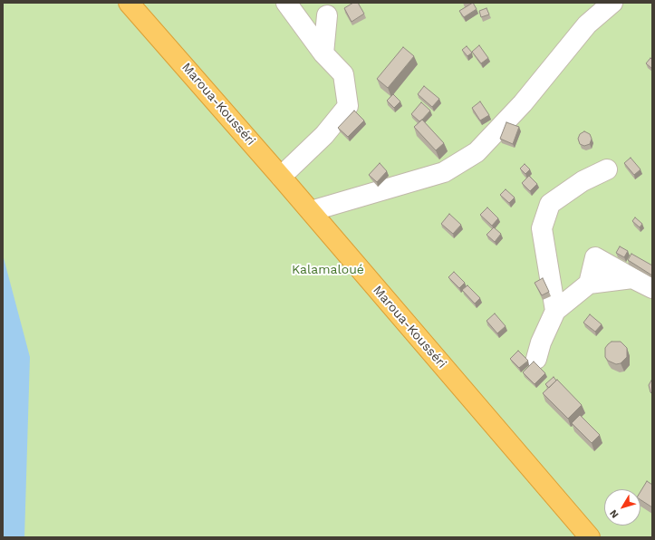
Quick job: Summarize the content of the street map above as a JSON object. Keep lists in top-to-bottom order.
{
  "streets": {
    "highway": ["Maroua-Kousséri"]
  },
  "parks": ["Kalamaloué"],
  "north": "bottom left"
}
